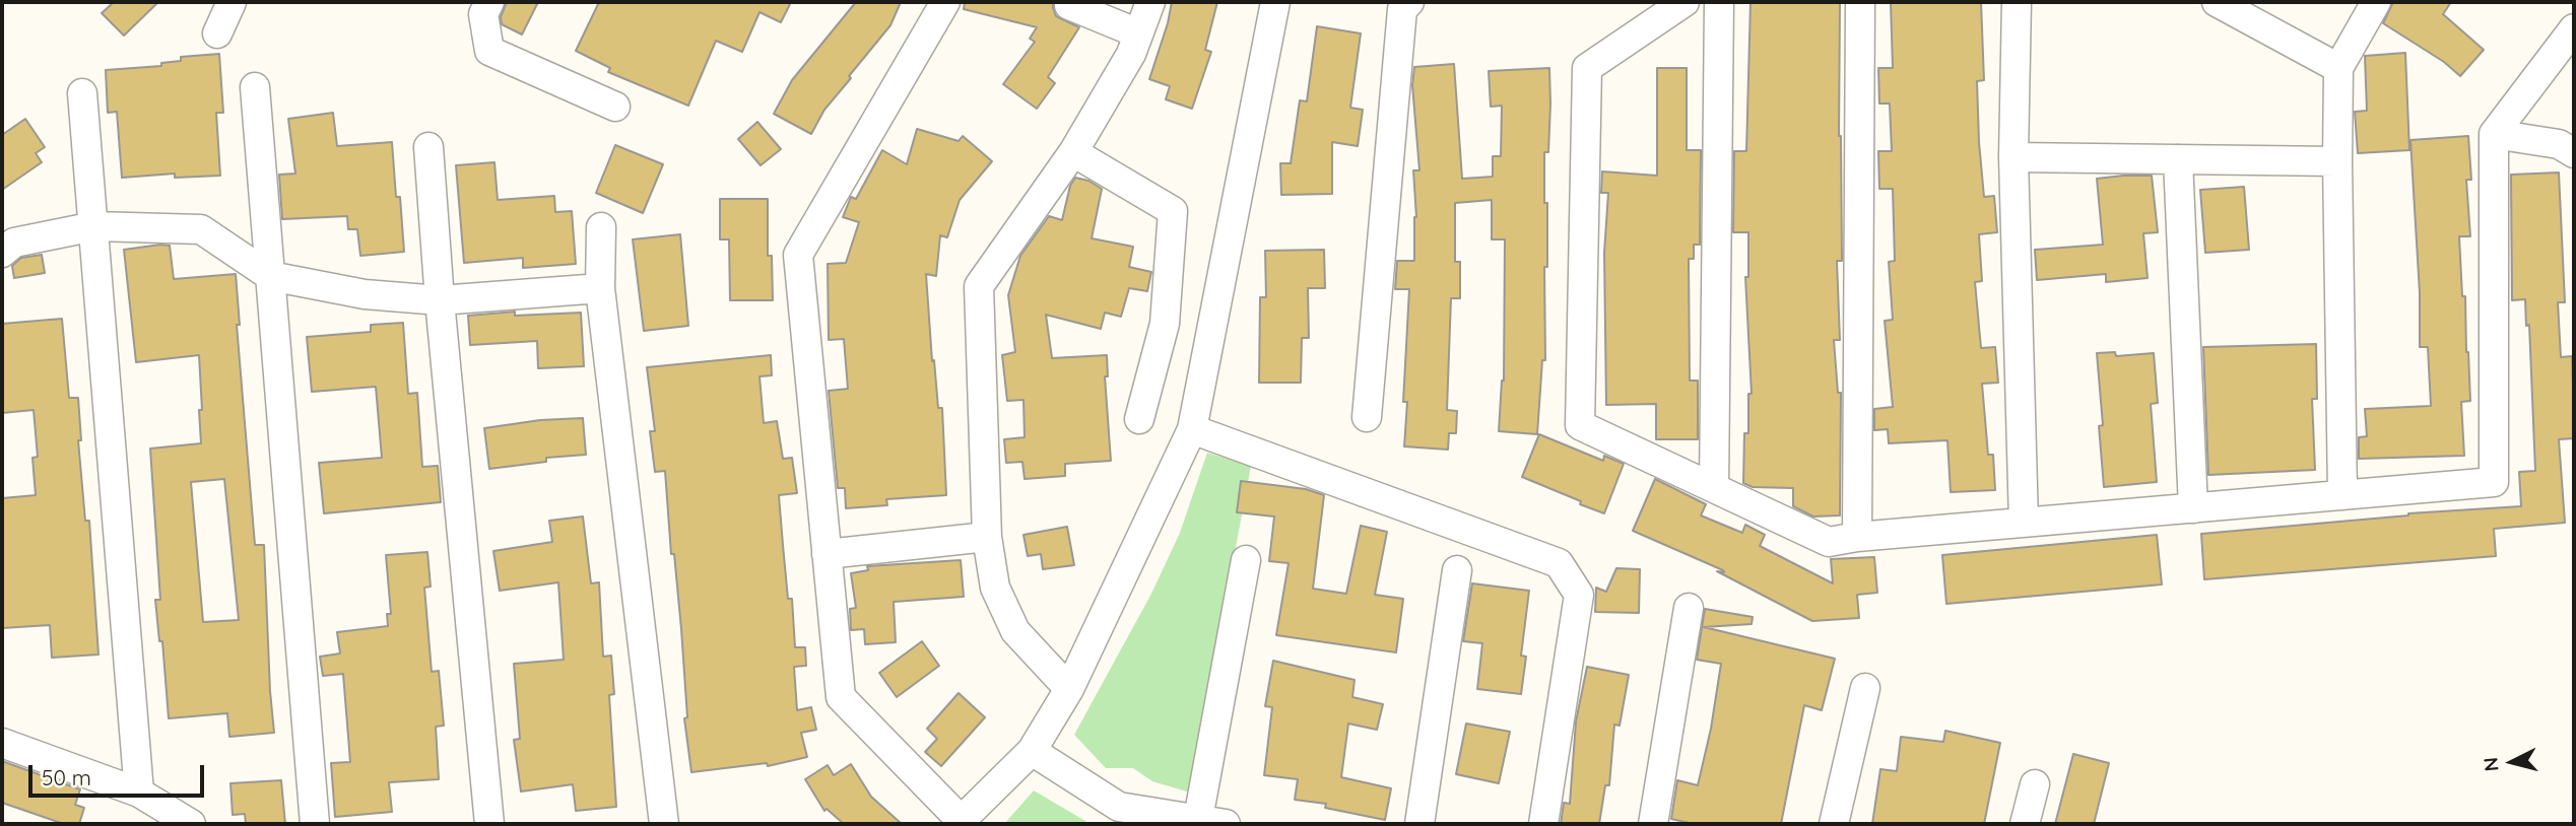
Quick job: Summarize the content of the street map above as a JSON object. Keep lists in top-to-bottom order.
{
  "scale_bar": "50 m",
  "north": "left"
}
